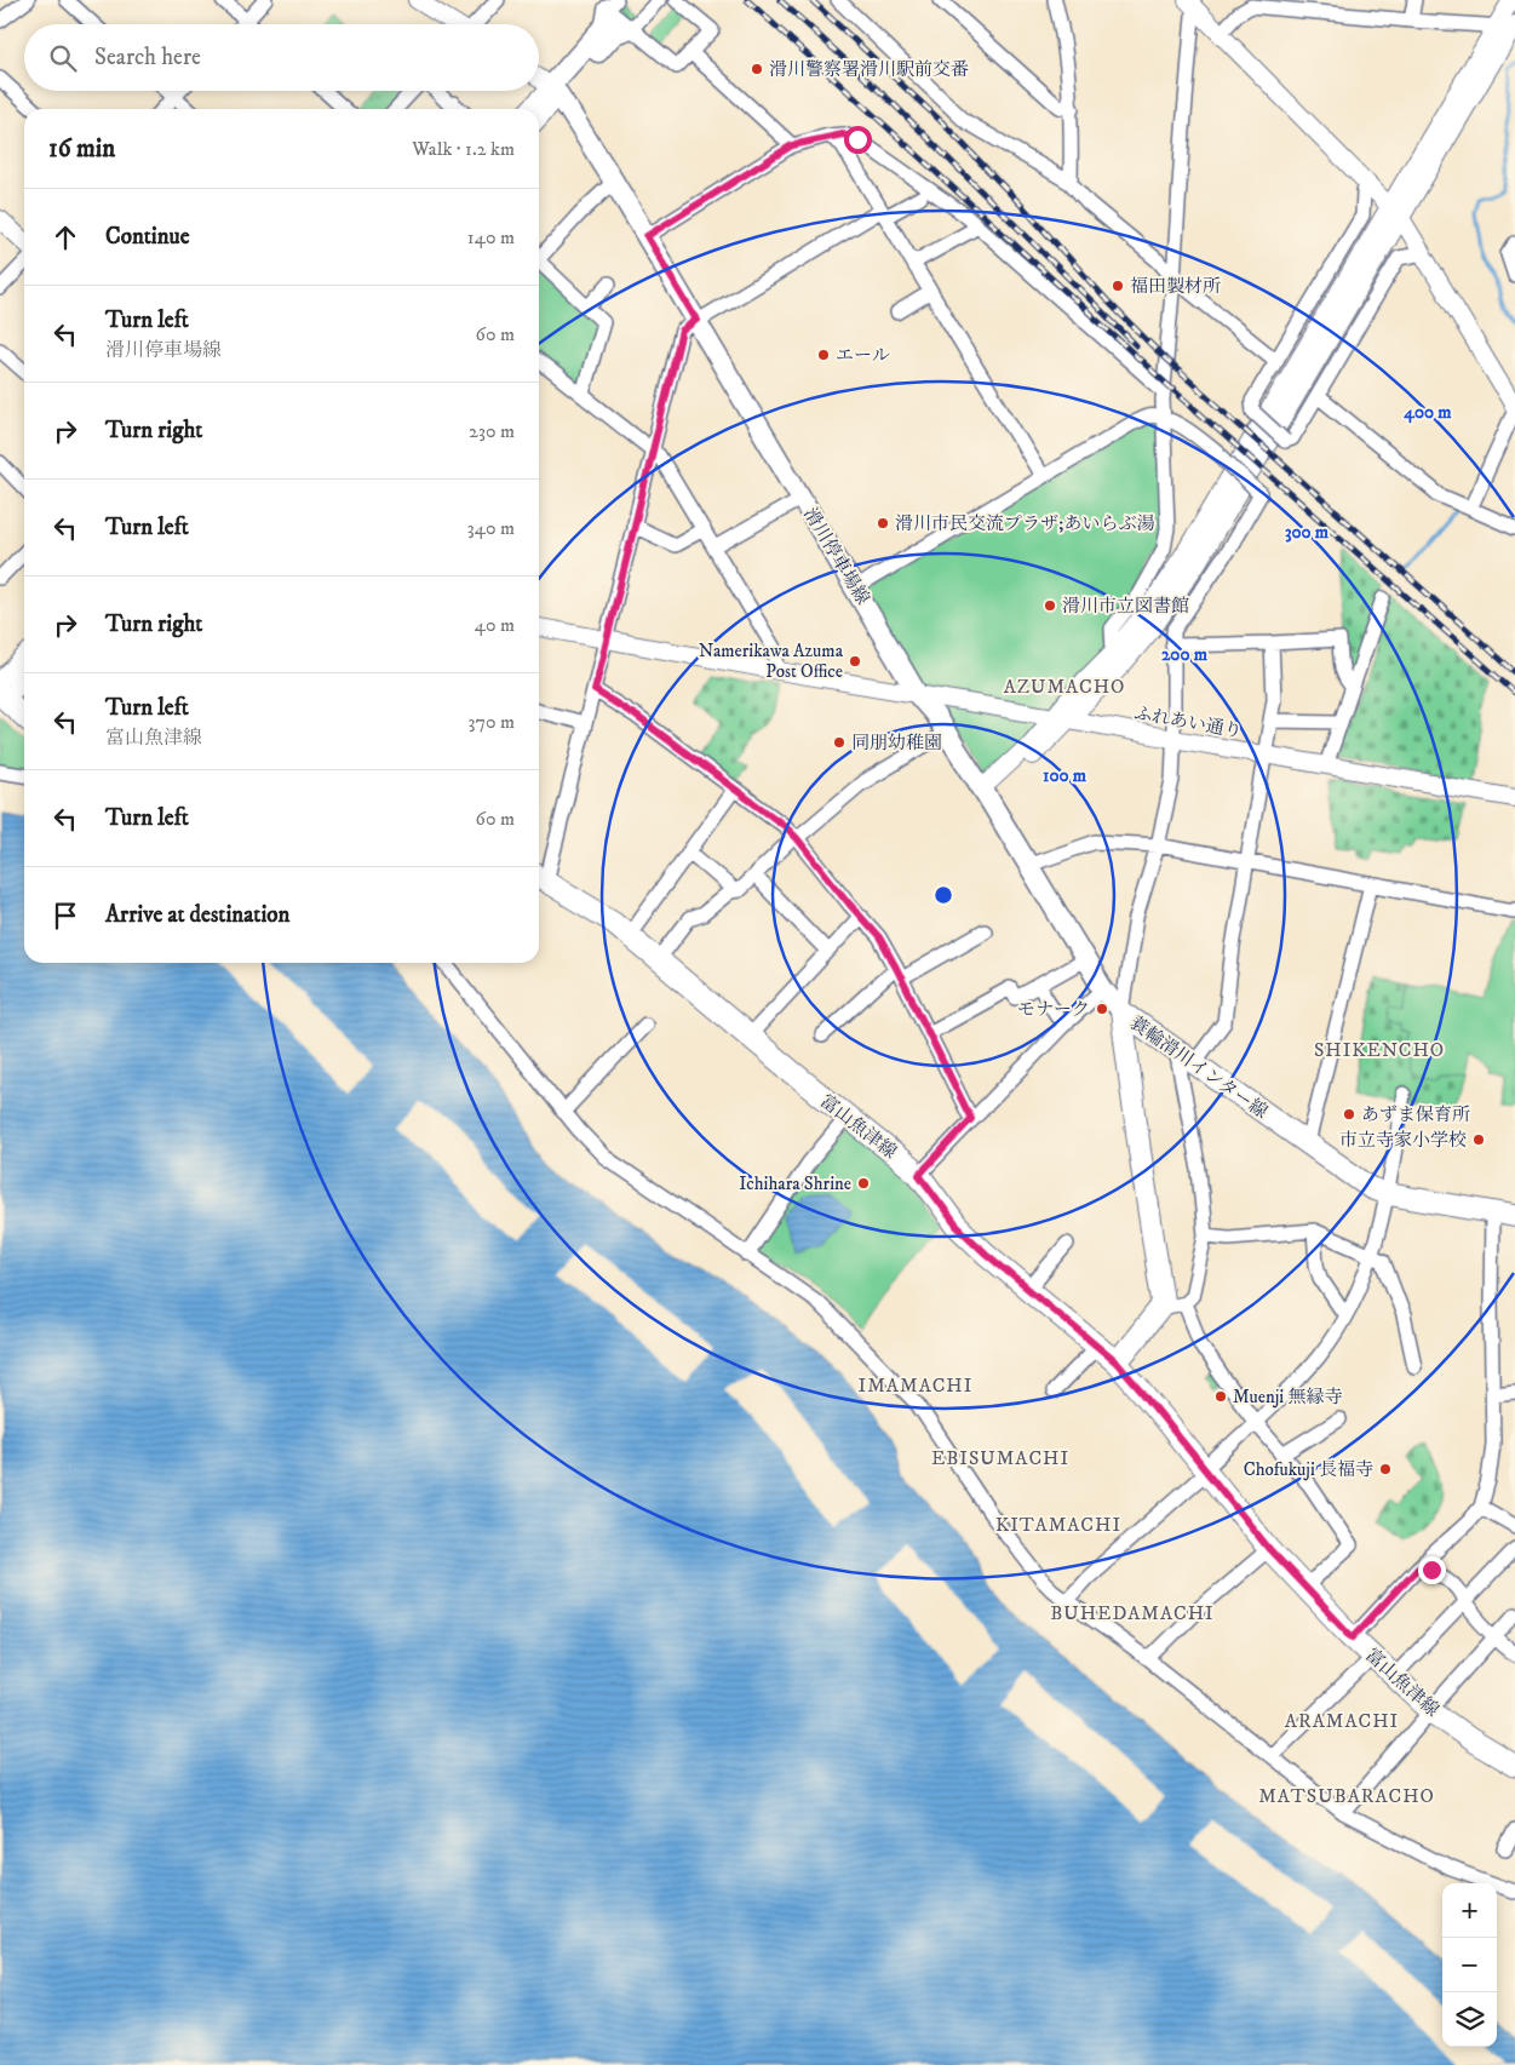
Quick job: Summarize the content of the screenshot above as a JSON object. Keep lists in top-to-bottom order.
{
  "streets": {
    "main road": ["滑川停車場線", "蓑輪滑川インター線", "富山魚津線"],
    "street": ["ふれあい通り"]
  },
  "crossings": [
    ["滑川停車場線", "ふれあい通り"],
    ["滑川停車場線", "蓑輪滑川インター線"]
  ],
  "districts": [
    "AZUMACHO",
    "SHIKENCHO",
    "IMAMACHI",
    "EBISUMACHI",
    "KITAMACHI",
    "BUHEDAMACHI",
    "ARAMACHI",
    "MATSUBARACHO"
  ],
  "places": [
    "滑川警察署滑川駅前交番",
    "福田製材所",
    "エール",
    "滑川市民交流プラザ;あいらぶ湯",
    "滑川市立図書館",
    "Namerikawa Azuma Post Office",
    "同朋幼稚園",
    "モナーク",
    "あずま保育所",
    "市立寺家小学校",
    "Ichihara Shrine",
    "Muenji 無縁寺",
    "Chofukuji 長福寺"
  ],
  "page": {
    "search": "Search here",
    "heading": ["16 min", "Walk · 1.2 km"],
    "list": [
      ["Continue", "140 m"],
      ["Turn left", "滑川停車場線", "60 m"],
      ["Turn right", "230 m"],
      ["Turn left", "340 m"],
      ["Turn right", "40 m"],
      ["Turn left", "富山魚津線", "370 m"],
      ["Turn left", "60 m"],
      "Arrive at destination"
    ],
    "map_buttons": ["+", "−"]
  },
  "rings": [
    "400 m",
    "300 m",
    "200 m",
    "100 m"
  ]
}
